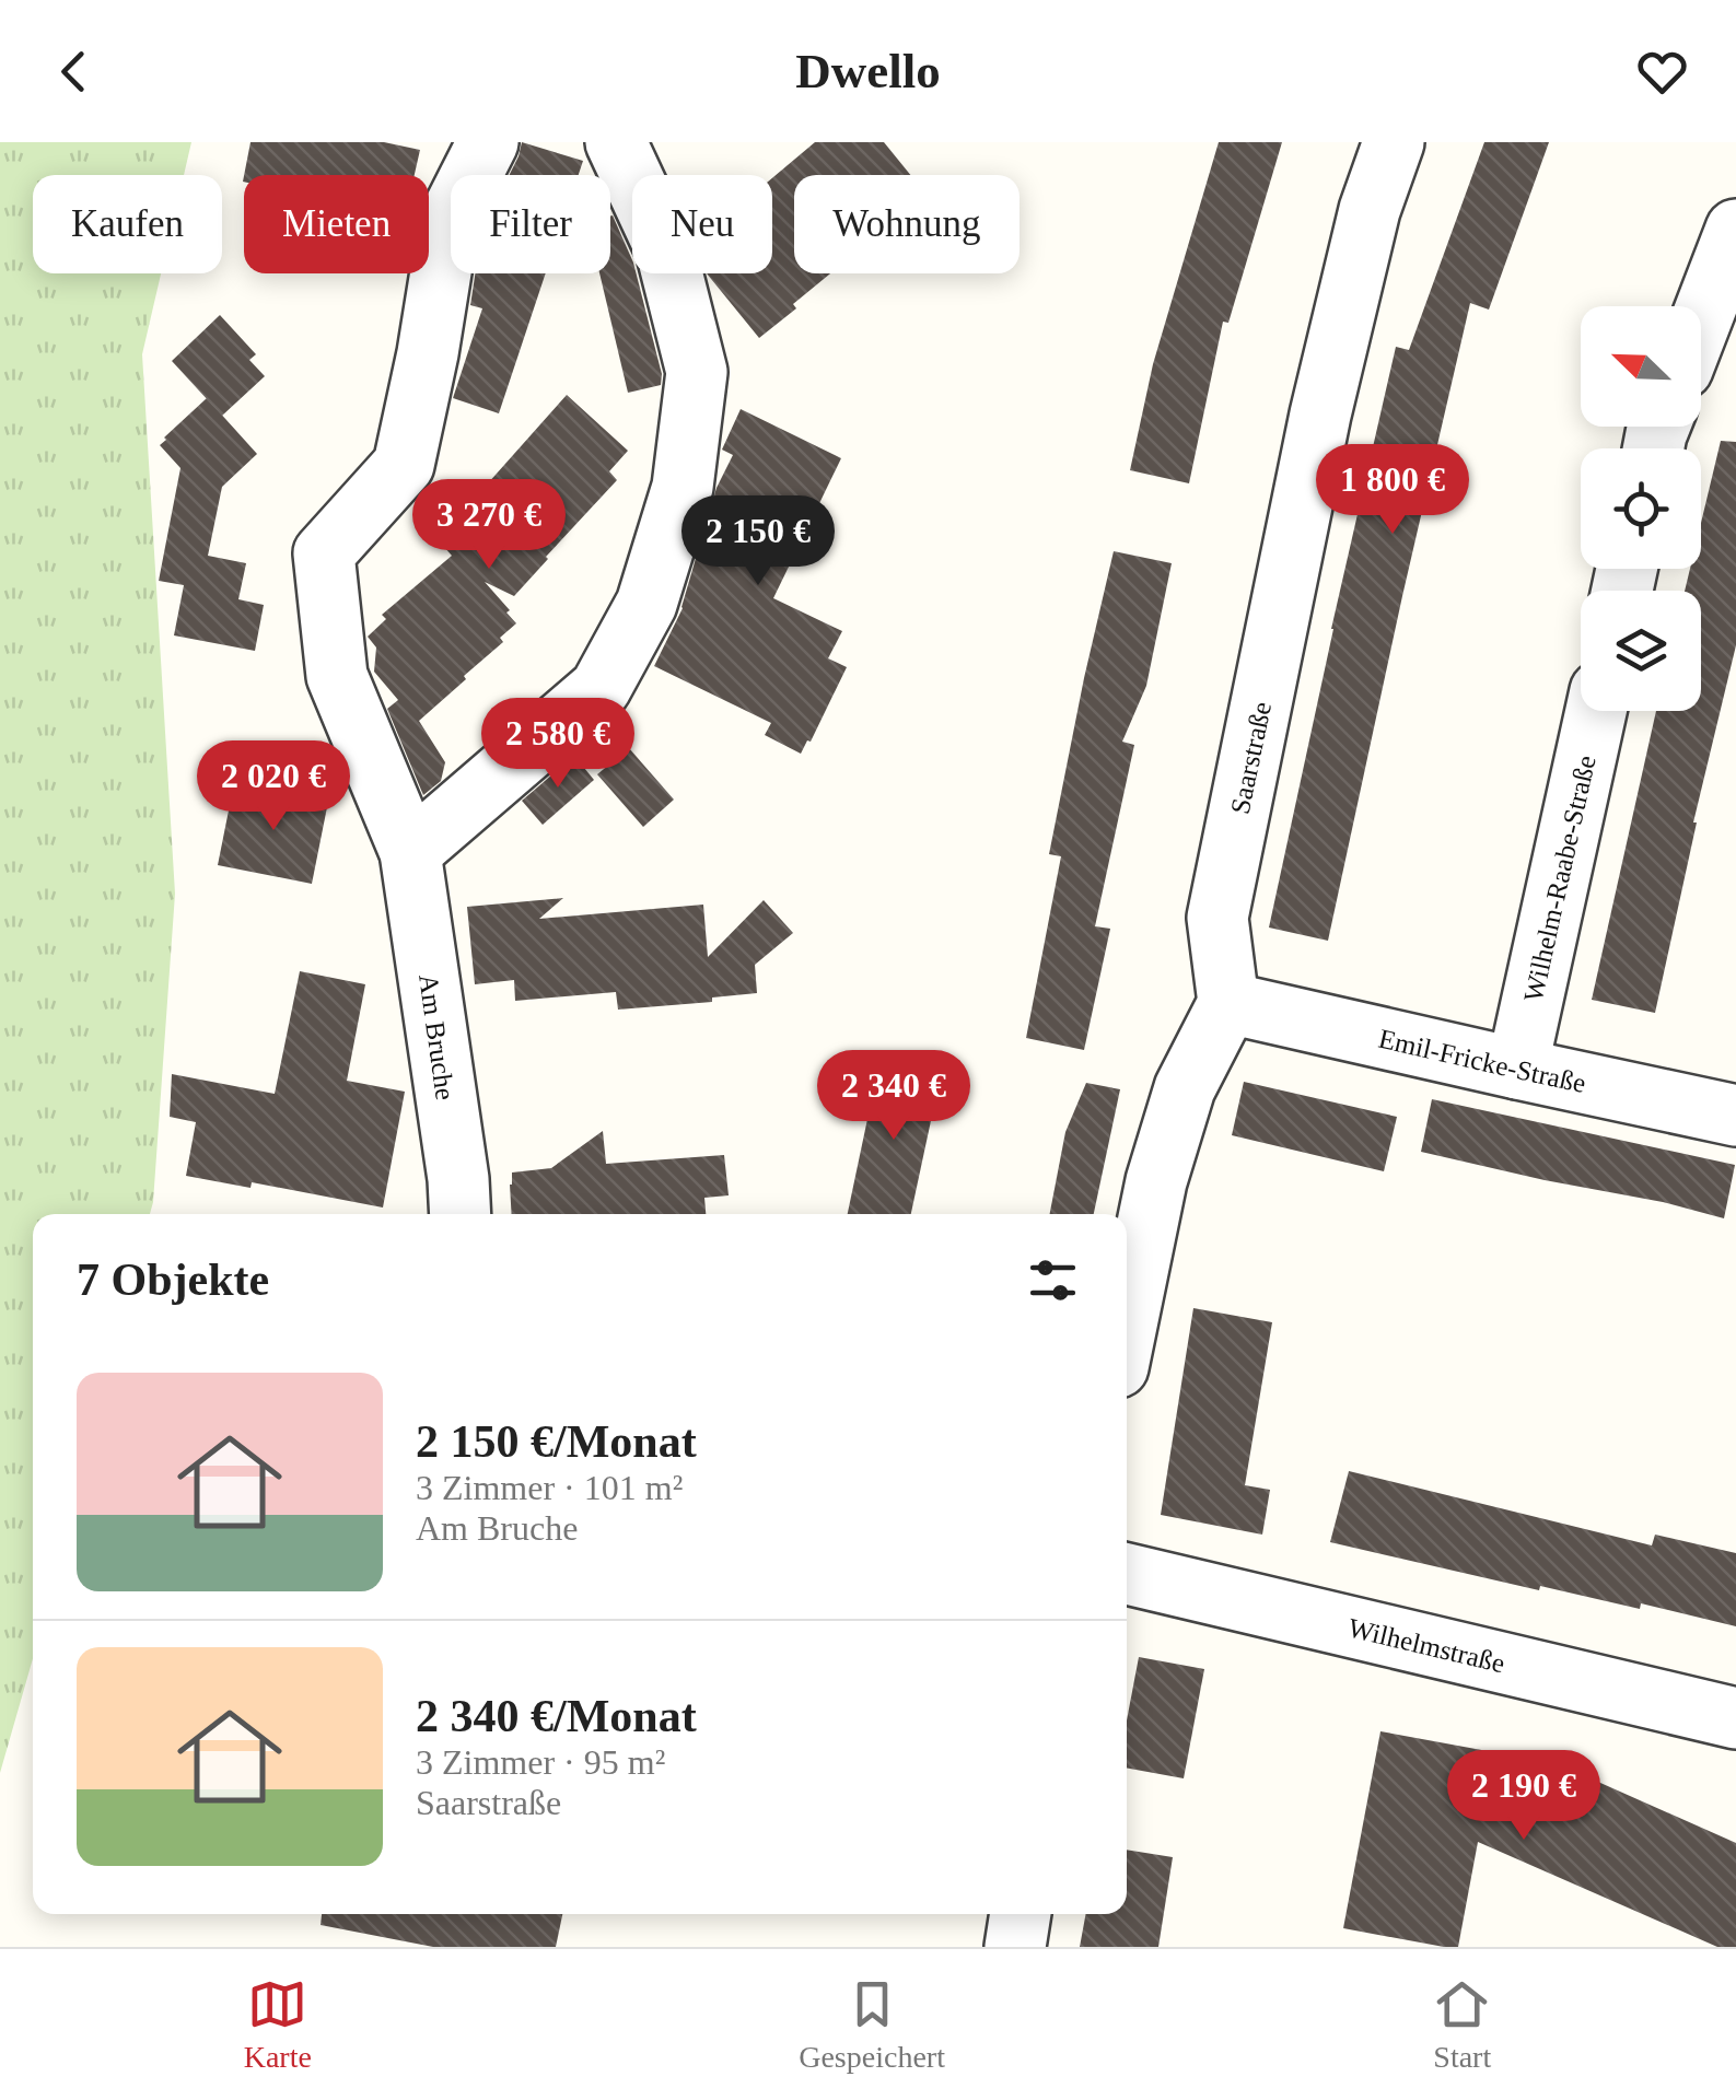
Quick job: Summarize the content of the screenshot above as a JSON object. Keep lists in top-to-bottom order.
{
  "streets": {
    "street": [
      "Saarstraße",
      "Wilhelm-Raabe-Straße",
      "Am Bruche",
      "Emil-Fricke-Straße",
      "Wilhelmstraße"
    ]
  },
  "crossings": [
    ["Saarstraße", "Emil-Fricke-Straße"],
    ["Wilhelm-Raabe-Straße", "Emil-Fricke-Straße"]
  ],
  "north": "top left",
  "page": {
    "header": "Dwello",
    "chip": [
      "Kaufen",
      "Mieten",
      "Filter",
      "Neu",
      "Wohnung"
    ],
    "price": [
      "1 800 €",
      "3 270 €",
      "2 150 €",
      "2 580 €",
      "2 020 €",
      "2 340 €",
      "2 190 €"
    ],
    "heading": "7 Objekte",
    "list": [
      {
        "name": "2 150 €/Monat",
        "note": "3 Zimmer · 101 m² · Am Bruche"
      },
      {
        "name": "2 340 €/Monat",
        "note": "3 Zimmer · 95 m² · Saarstraße"
      }
    ],
    "tabs": ["Karte", "Gespeichert", "Start"]
  }
}
